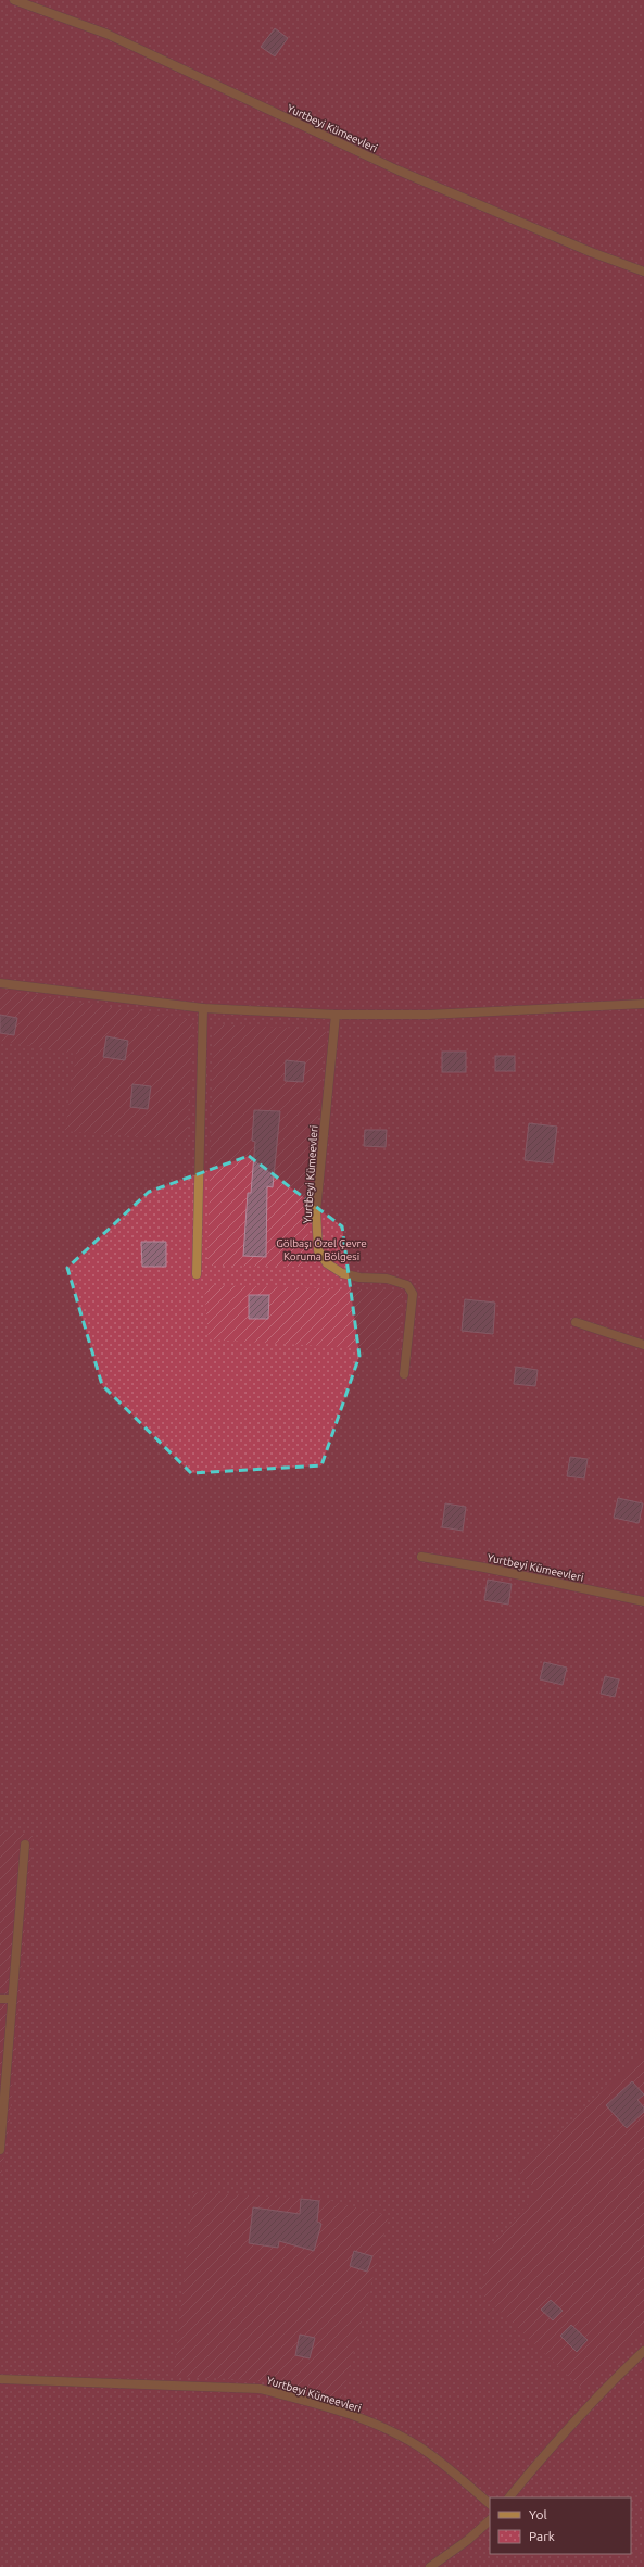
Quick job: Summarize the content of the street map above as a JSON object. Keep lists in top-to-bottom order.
{
  "streets": {
    "street": ["Yurtbeyi Kümeevleri"]
  },
  "parks": ["Gölbaşı Özel Çevre Koruma Bölgesi"],
  "legend": ["Yol", "Park"]
}
